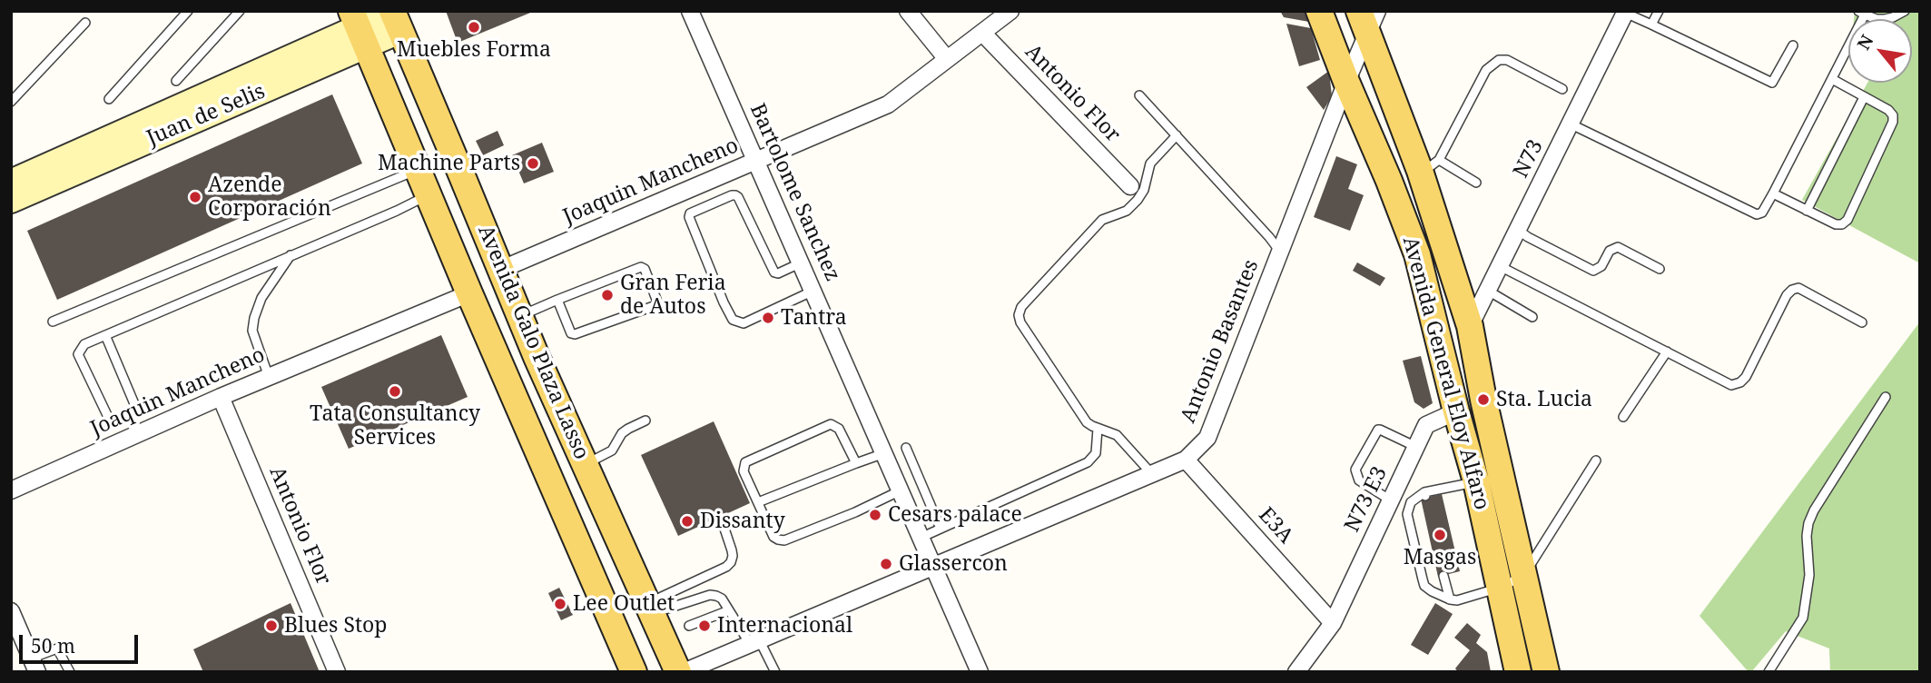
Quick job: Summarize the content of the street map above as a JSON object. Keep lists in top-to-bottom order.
{
  "streets": {
    "main road": ["Juan de Selis", "Avenida Galo Plaza Lasso", "Avenida General Eloy Alfaro"],
    "street": [
      "Antonio Flor",
      "N73",
      "Joaquin Mancheno",
      "Bartolome Sanchez",
      "Antonio Basantes",
      "N73 E3",
      "E3A"
    ]
  },
  "crossings": [
    ["Antonio Flor", "Joaquin Mancheno"],
    ["Juan de Selis", "Avenida Galo Plaza Lasso"],
    ["N73", "Avenida General Eloy Alfaro"],
    ["Joaquin Mancheno", "Bartolome Sanchez"],
    ["Joaquin Mancheno", "Avenida Galo Plaza Lasso"],
    ["Bartolome Sanchez", "Antonio Basantes"],
    ["Antonio Basantes", "Avenida General Eloy Alfaro"],
    ["Antonio Basantes", "E3A"],
    ["Avenida General Eloy Alfaro", "N73 E3"],
    ["N73 E3", "E3A"]
  ],
  "places": [
    "Muebles Forma",
    "Machine Parts",
    "Azende Corporación",
    "Gran Feria de Autos",
    "Tantra",
    "Tata Consultancy Services",
    "Sta. Lucia",
    "Cesars palace",
    "Dissanty",
    "Masgas",
    "Glassercon",
    "Lee Outlet",
    "Blues Stop",
    "Internacional"
  ],
  "scale_bar": "50 m",
  "north": "top left"
}
